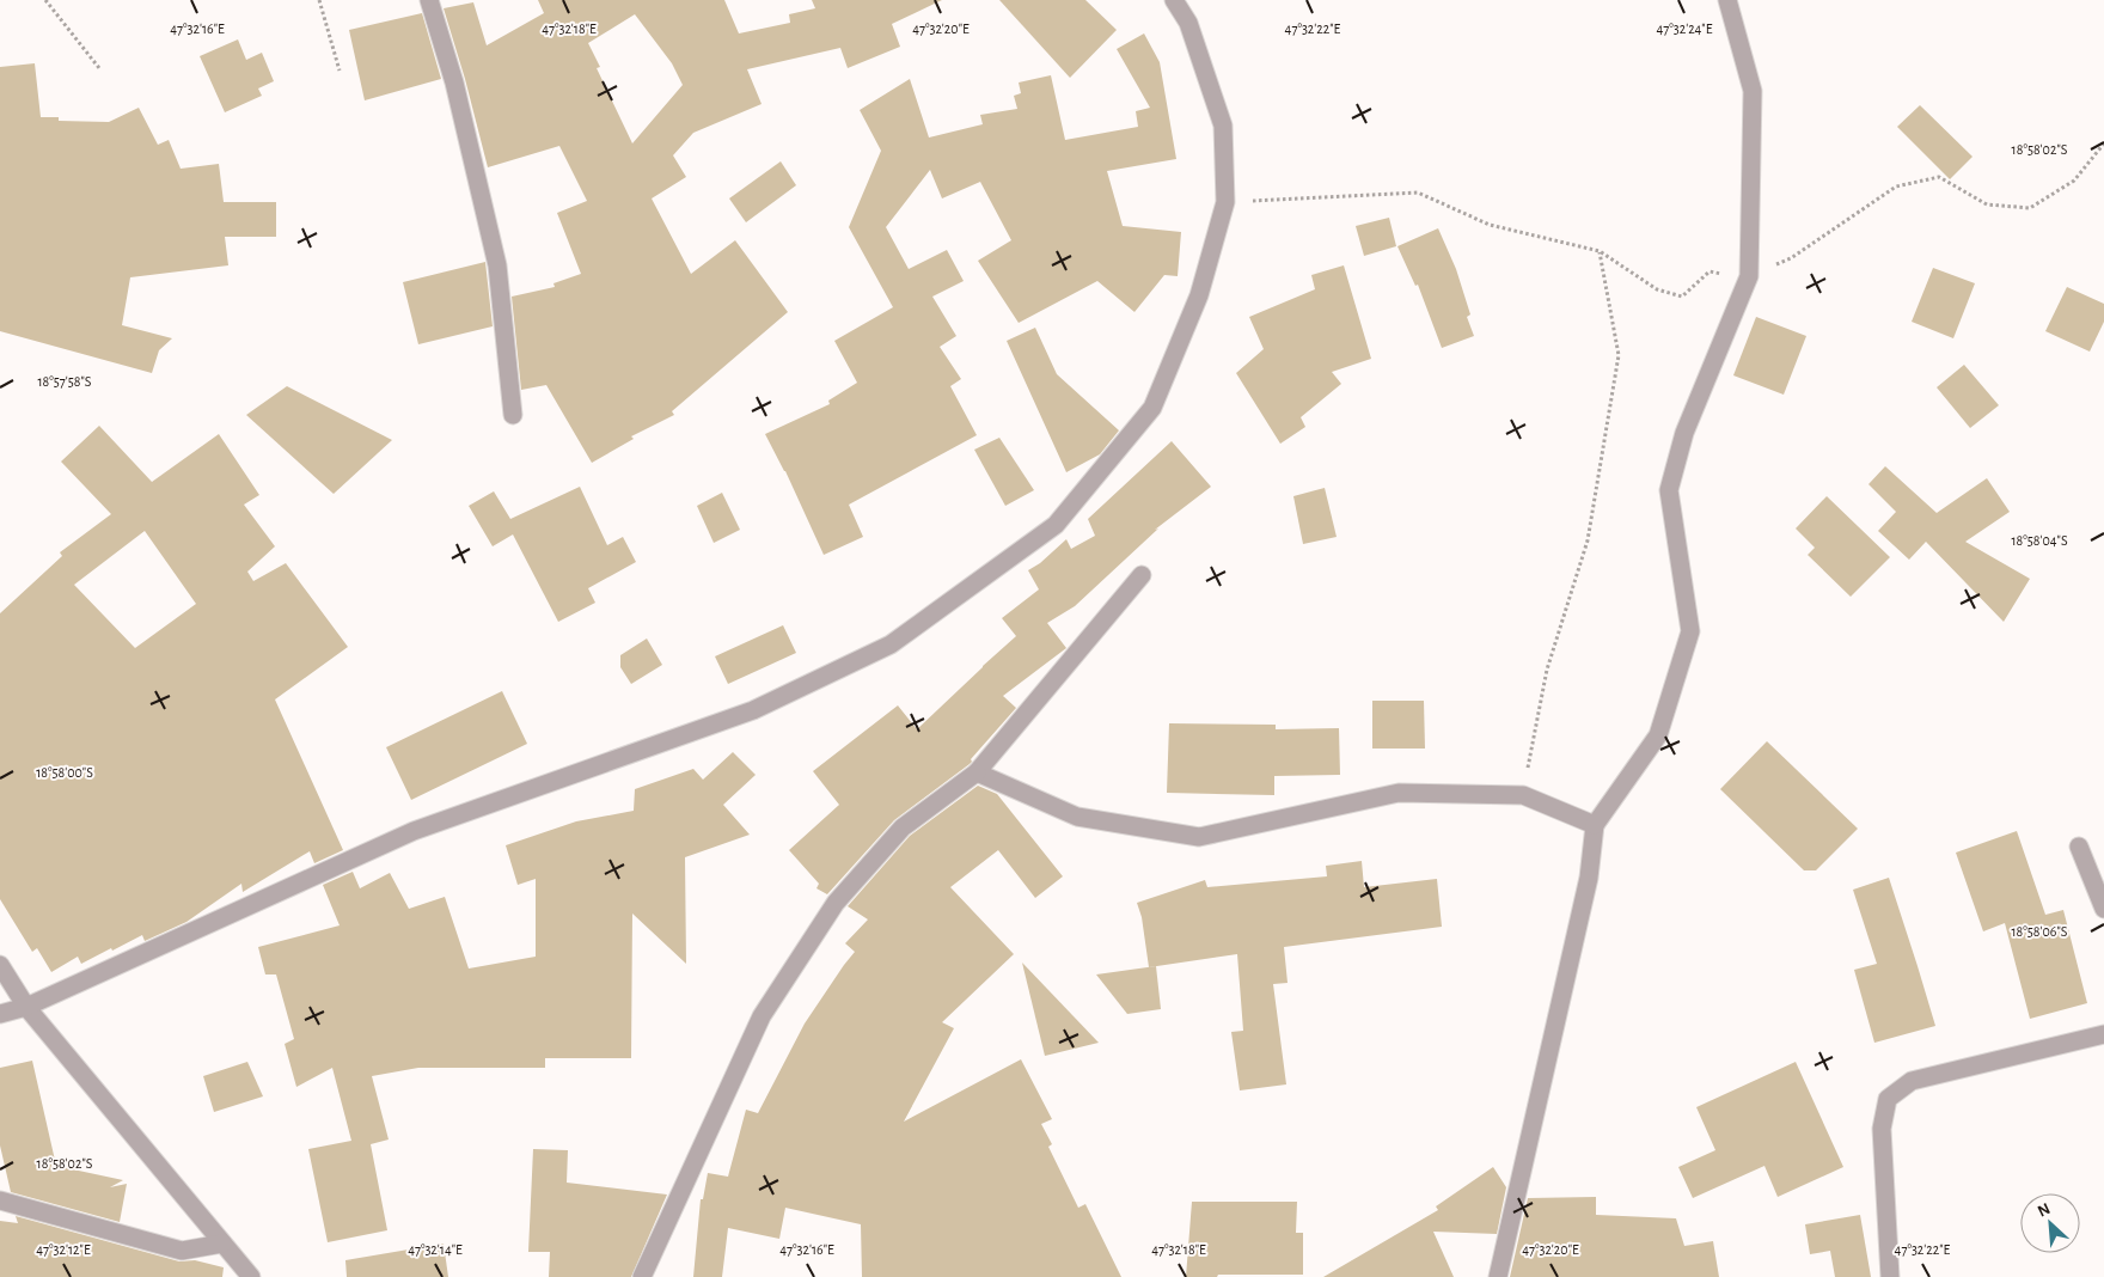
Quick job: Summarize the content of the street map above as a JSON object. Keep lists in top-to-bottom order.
{
  "north": "top left",
  "coordinates": [
    "47°32'16\"E",
    "47°32'18\"E",
    "47°32'20\"E",
    "47°32'22\"E",
    "47°32'24\"E",
    "18°58'02\"S",
    "18°57'58\"S",
    "18°58'04\"S",
    "18°58'00\"S",
    "18°58'06\"S",
    "47°32'12\"E",
    "47°32'14\"E"
  ]
}
